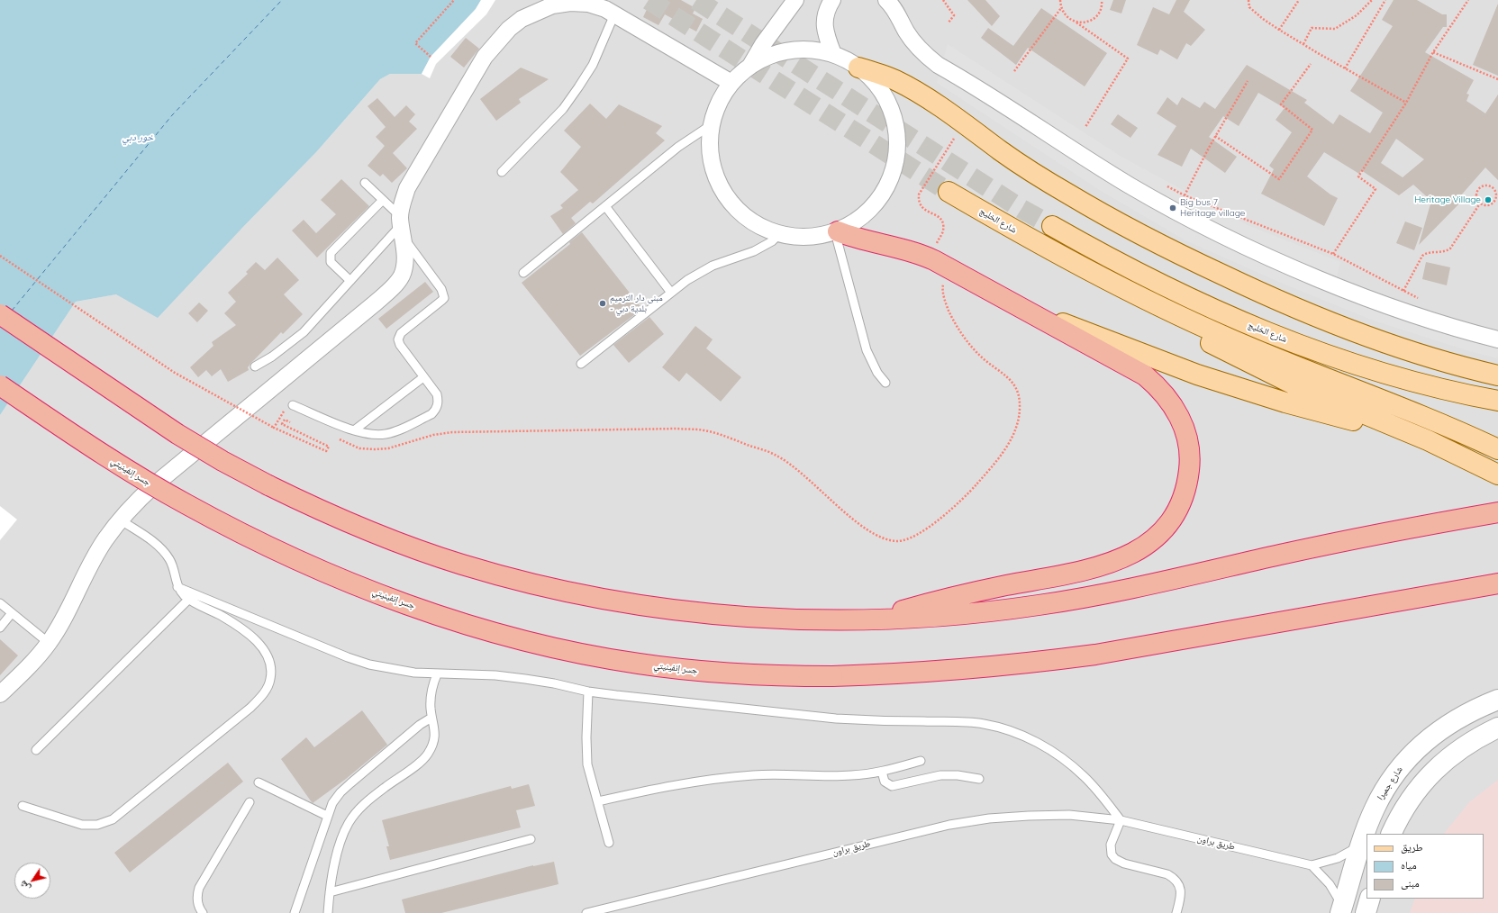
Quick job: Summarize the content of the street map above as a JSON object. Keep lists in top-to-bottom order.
{
  "streets": {
    "highway": ["جسر إنفينيتي"],
    "main road": ["شارع الخليج"],
    "street": ["شارع جميرا"],
    "lane": ["طريق براون"]
  },
  "crossings": [
    ["شارع جميرا", "طريق براون"]
  ],
  "water": ["خور دبي"],
  "places": ["Heritage Village", "Big bus 7 Heritage village", "مبنى دار الترميم - بلدية دبي"],
  "legend": ["طريق", "مياه", "مبنى"],
  "north": "bottom left"
}
